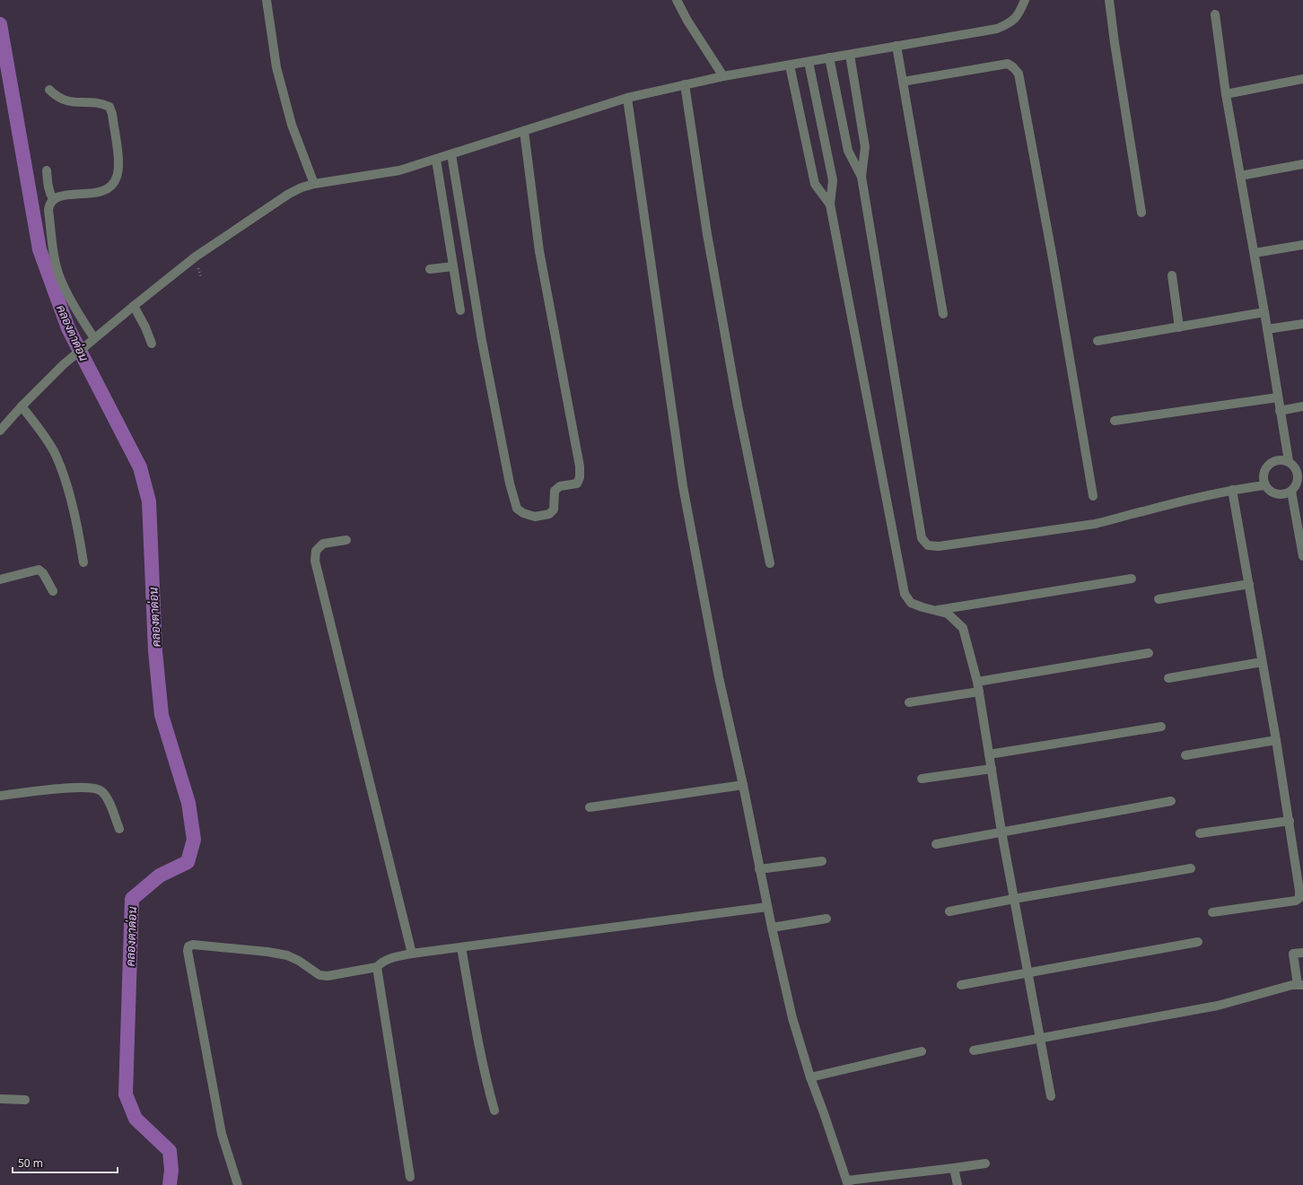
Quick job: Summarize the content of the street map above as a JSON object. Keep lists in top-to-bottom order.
{
  "water": ["คลองตาด่อน"],
  "scale_bar": "50 m"
}
